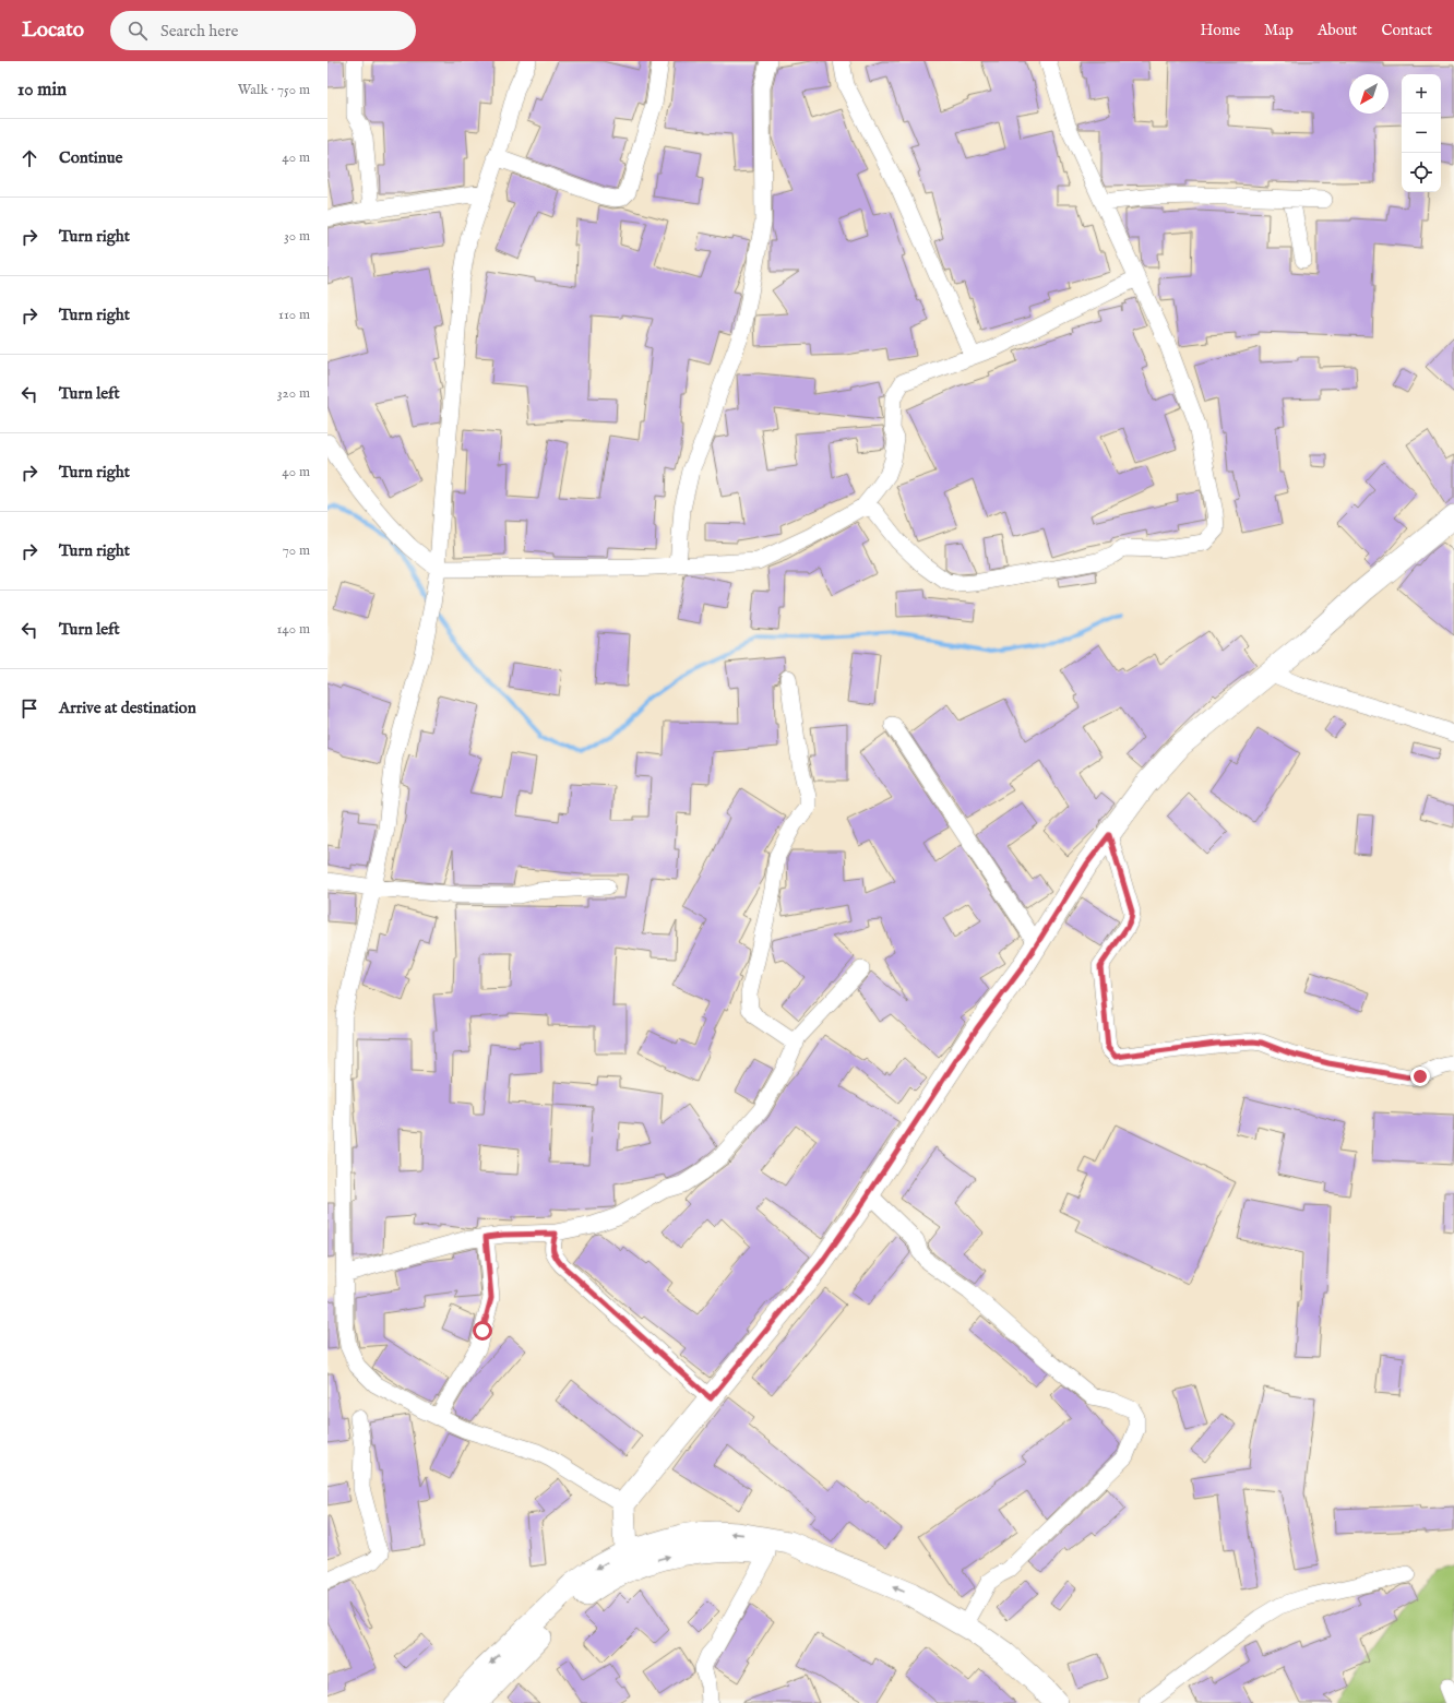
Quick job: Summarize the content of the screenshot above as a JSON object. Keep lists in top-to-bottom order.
{
  "north": "bottom left",
  "page": {
    "header": "Locato",
    "search": "Search here",
    "nav": [
      "Home",
      "Map",
      "About",
      "Contact"
    ],
    "heading": ["10 min", "Walk · 750 m"],
    "map_buttons": ["+", "−"],
    "list": [
      ["Continue", "40 m"],
      ["Turn right", "30 m"],
      ["Turn right", "110 m"],
      ["Turn left", "320 m"],
      ["Turn right", "40 m"],
      ["Turn right", "70 m"],
      ["Turn left", "140 m"],
      "Arrive at destination"
    ]
  }
}
